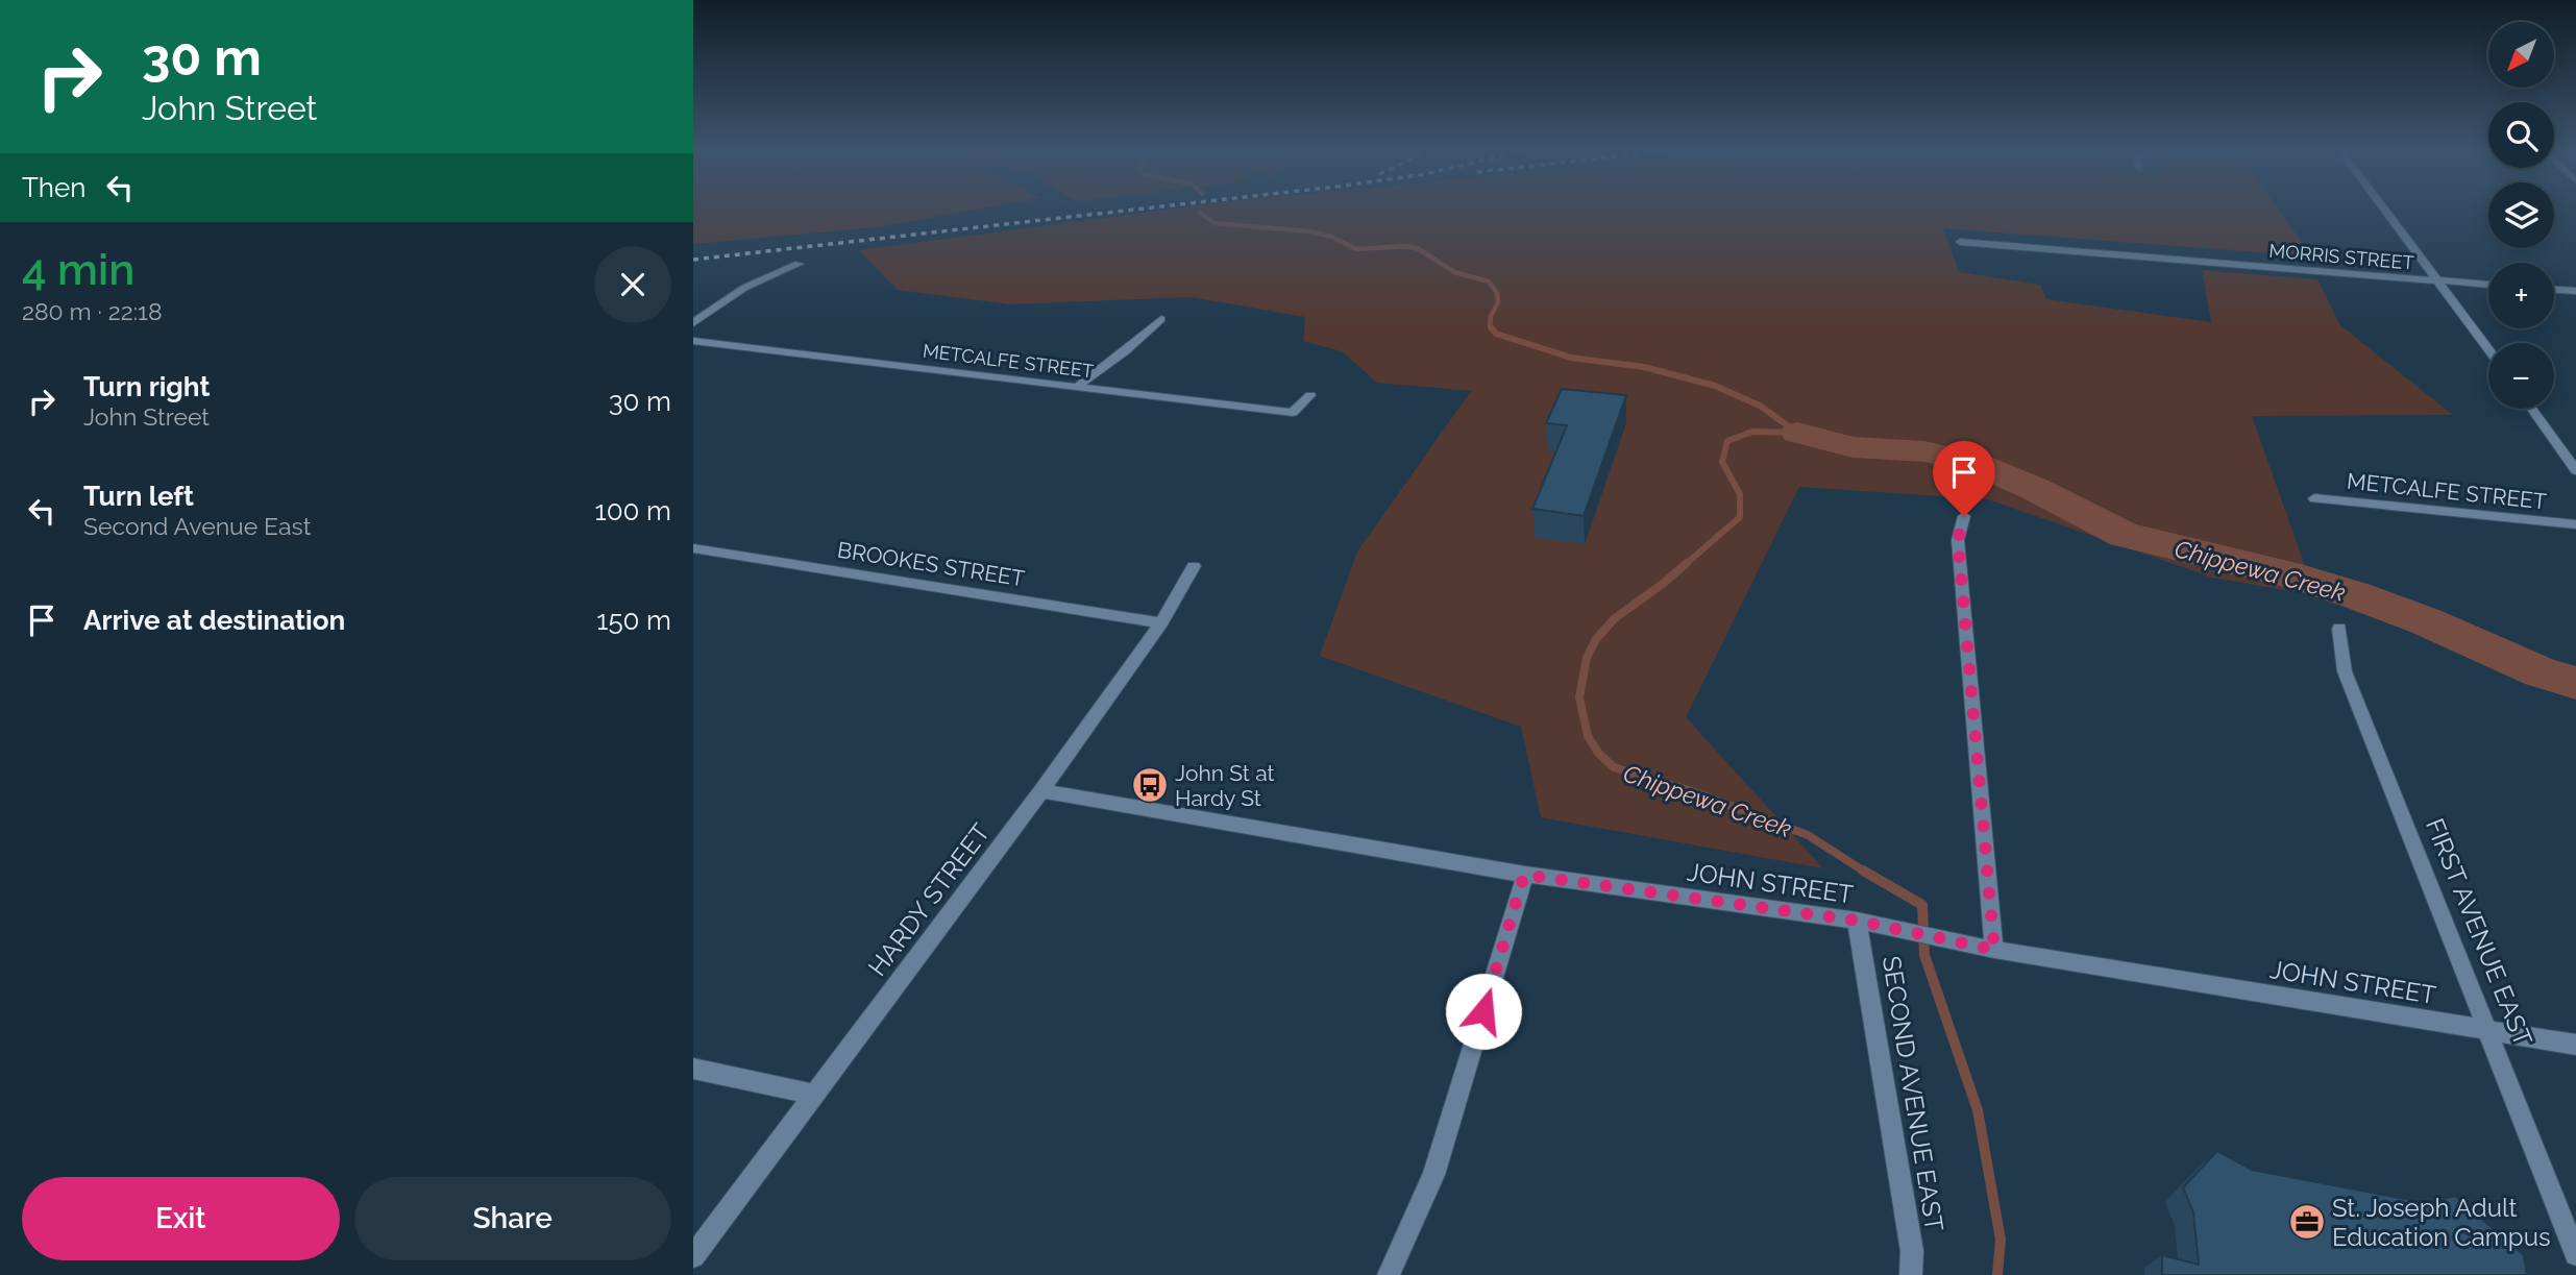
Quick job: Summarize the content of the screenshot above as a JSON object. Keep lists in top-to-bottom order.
{
  "streets": {
    "street": [
      "MORRIS STREET",
      "METCALFE STREET",
      "BROOKES STREET",
      "JOHN STREET",
      "HARDY STREET",
      "FIRST AVENUE EAST",
      "SECOND AVENUE EAST"
    ]
  },
  "crossings": [
    ["BROOKES STREET", "HARDY STREET"],
    ["JOHN STREET", "HARDY STREET"],
    ["JOHN STREET", "FIRST AVENUE EAST"],
    ["JOHN STREET", "SECOND AVENUE EAST"]
  ],
  "water": ["Chippewa Creek"],
  "places": {
    "bus stop": ["John St at Hardy St"],
    "office": ["St. Joseph Adult Education Campus"]
  },
  "north": "bottom left",
  "page": {
    "turn": ["30 m", "John Street"],
    "map_buttons": ["+", "−"],
    "then": "Then",
    "heading": ["4 min", "280 m · 22:18"],
    "list": [
      {
        "name": "Turn right",
        "note": "John Street",
        "value": "30 m"
      },
      {
        "name": "Turn left",
        "note": "Second Avenue East",
        "value": "100 m"
      },
      {
        "name": "Arrive at destination",
        "value": "150 m"
      }
    ],
    "buttons": ["Exit", "Share"]
  }
}
